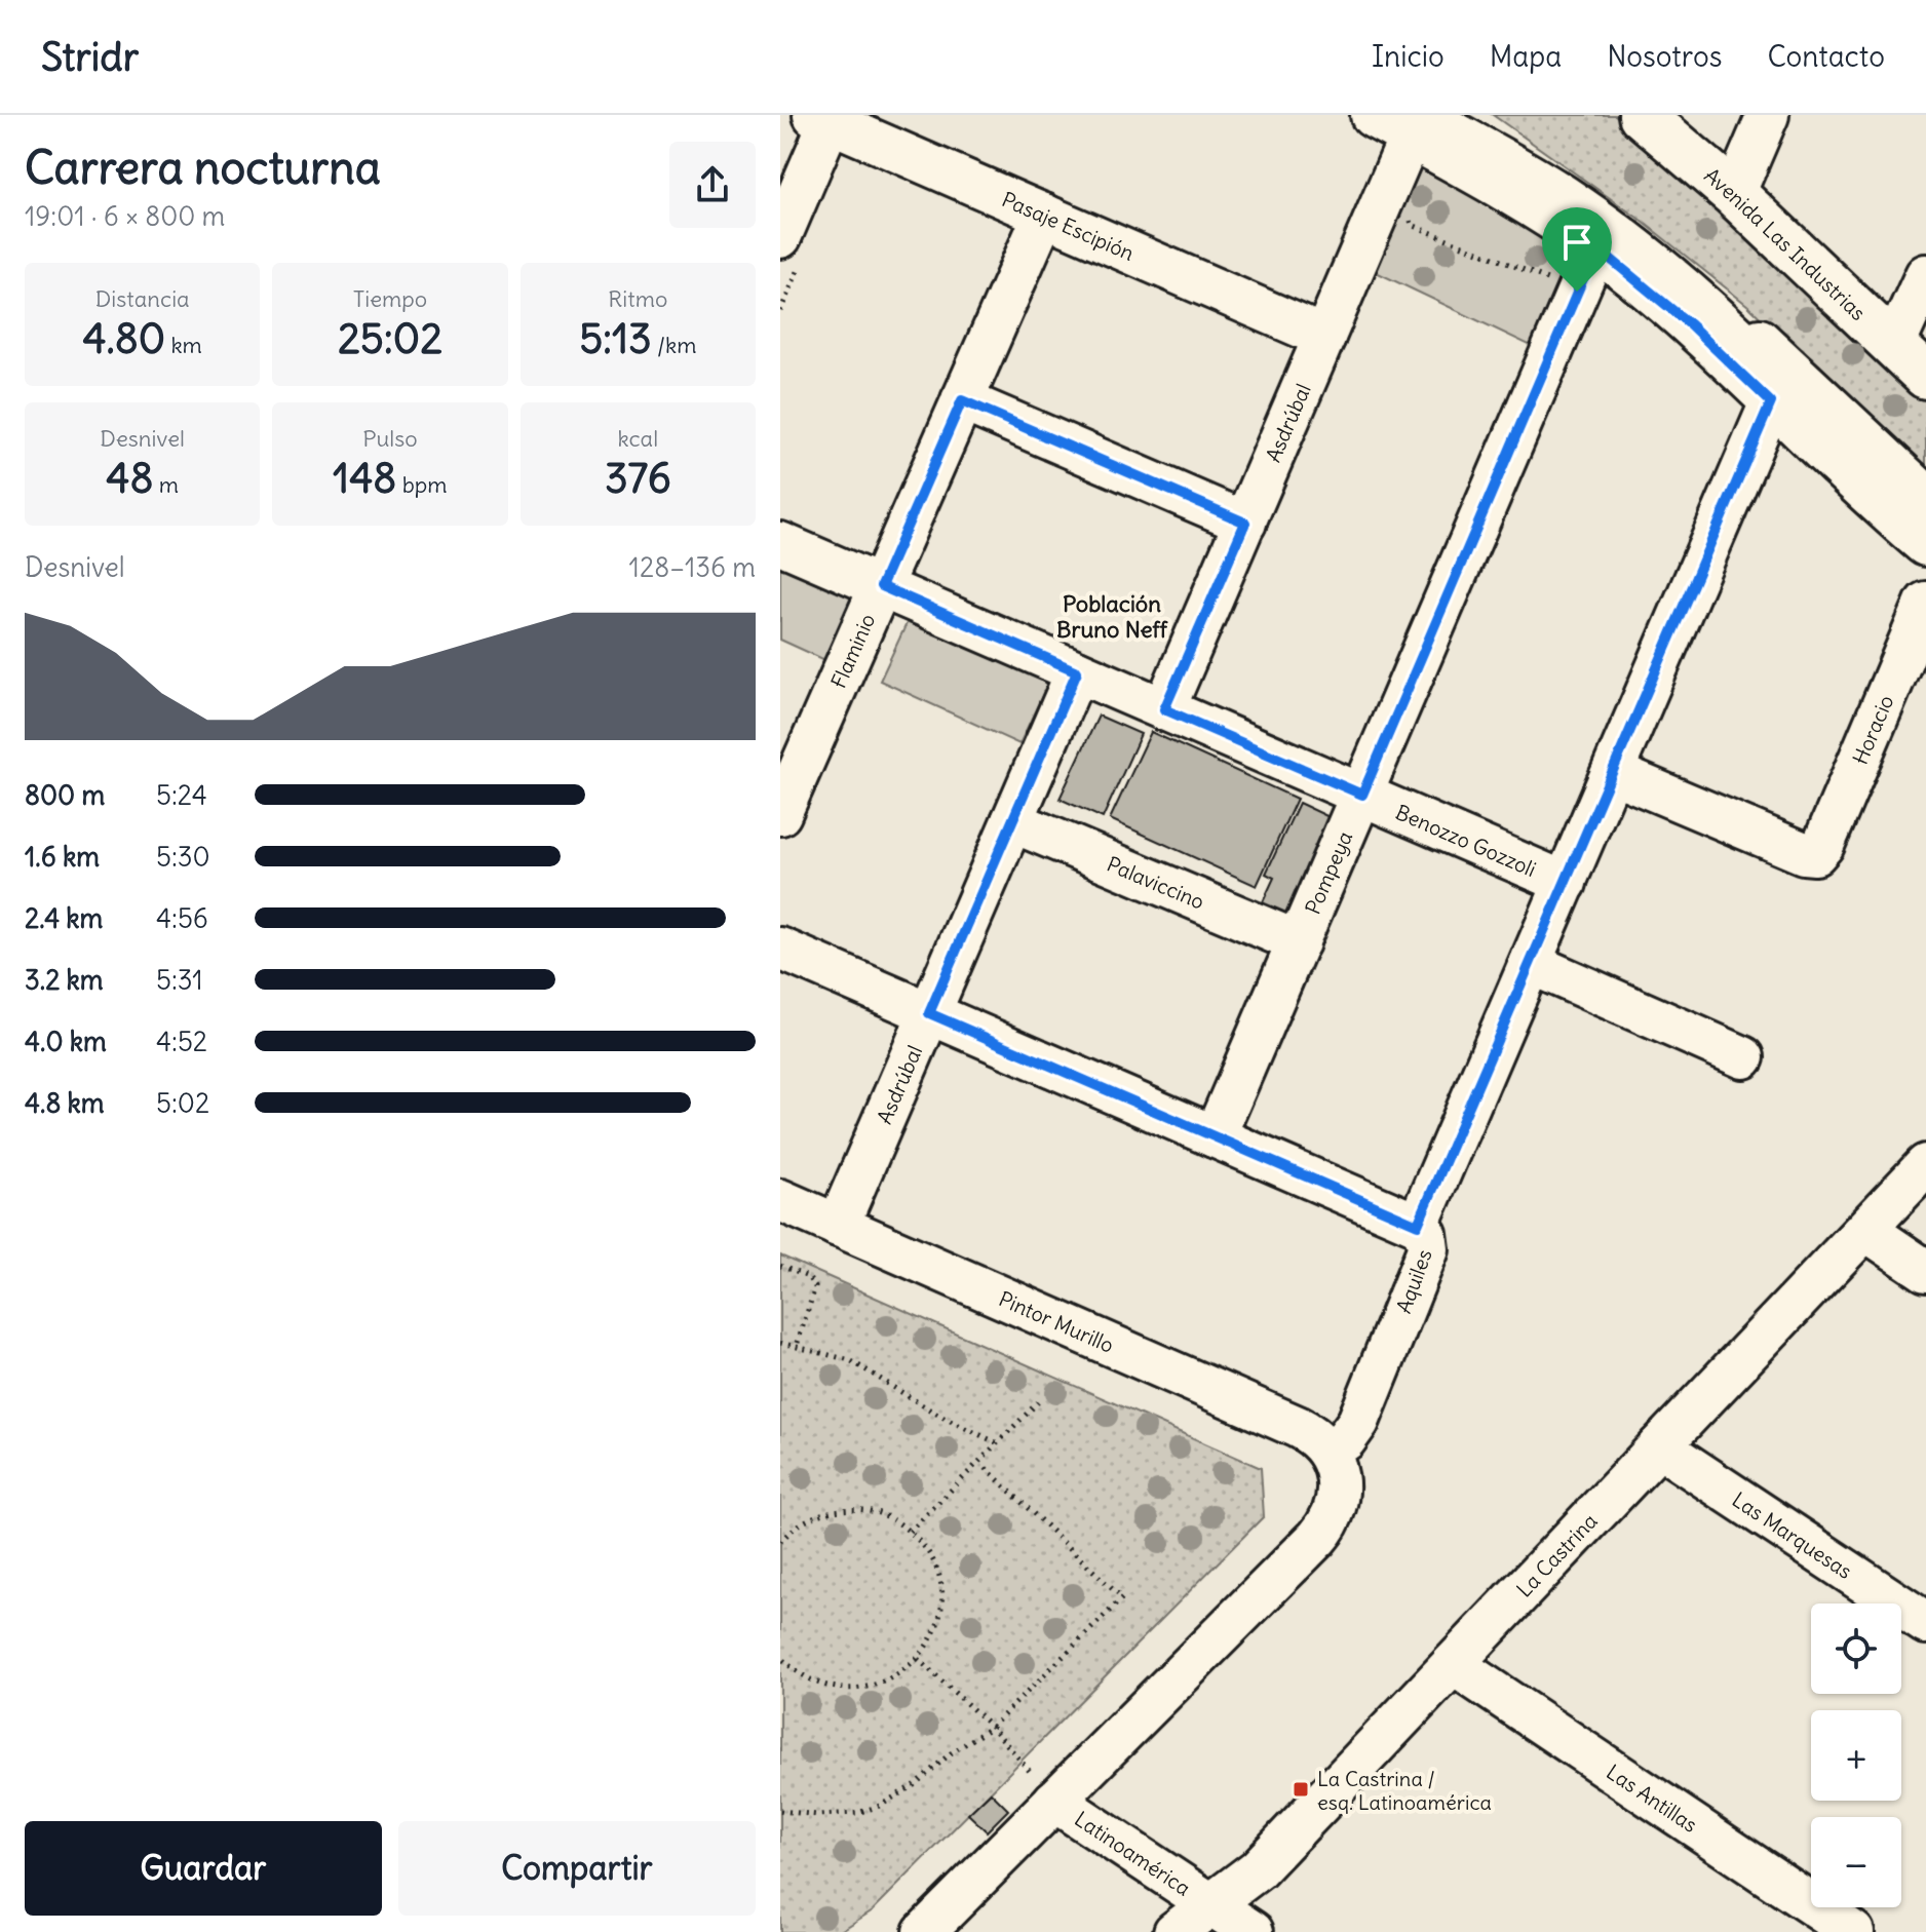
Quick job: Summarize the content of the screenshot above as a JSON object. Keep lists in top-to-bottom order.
{
  "streets": {
    "main road": ["Avenida Las Industrias"],
    "street": [
      "Pasaje Escipión",
      "Asdrúbal",
      "Flaminio",
      "Horacio",
      "Benozzo Gozzoli",
      "Pompeya",
      "Palaviccino",
      "Aquiles",
      "Pintor Murillo",
      "Las Marquesas",
      "La Castrina",
      "Las Antillas",
      "Latinoamérica"
    ]
  },
  "crossings": [
    ["Pasaje Escipión", "Asdrúbal"],
    ["Pasaje Escipión", "Flaminio"],
    ["Asdrúbal", "Benozzo Gozzoli"],
    ["Asdrúbal", "Palaviccino"],
    ["Asdrúbal", "Pintor Murillo"],
    ["Flaminio", "Benozzo Gozzoli"],
    ["Horacio", "Aquiles"],
    ["Benozzo Gozzoli", "Pompeya"],
    ["Benozzo Gozzoli", "Aquiles"],
    ["Pompeya", "Palaviccino"],
    ["Aquiles", "Pintor Murillo"],
    ["Las Marquesas", "La Castrina"],
    ["La Castrina", "Las Antillas"],
    ["La Castrina", "Latinoamérica"]
  ],
  "districts": ["Población Bruno Neff"],
  "places": {
    "transit": ["La Castrina / esq. Latinoamérica"]
  },
  "page": {
    "header": "Stridr",
    "nav": [
      "Inicio",
      "Mapa",
      "Nosotros",
      "Contacto"
    ],
    "heading": ["Carrera nocturna", "19:01 · 6 × 800 m"],
    "stats": [
      ["Distancia", "4.80 km"],
      ["Tiempo", "25:02"],
      ["Ritmo", "5:13 /km"],
      ["Desnivel", "48 m"],
      ["Pulso", "148 bpm"],
      ["kcal", "376"]
    ],
    "chart": ["Desnivel", "128–136 m"],
    "list": [
      {
        "name": "800 m",
        "note": "5:24"
      },
      {
        "name": "1.6 km",
        "note": "5:30"
      },
      {
        "name": "2.4 km",
        "note": "4:56"
      },
      {
        "name": "3.2 km",
        "note": "5:31"
      },
      {
        "name": "4.0 km",
        "note": "4:52"
      },
      {
        "name": "4.8 km",
        "note": "5:02"
      }
    ],
    "map_buttons": ["+", "−"],
    "buttons": ["Guardar", "Compartir"]
  }
}
